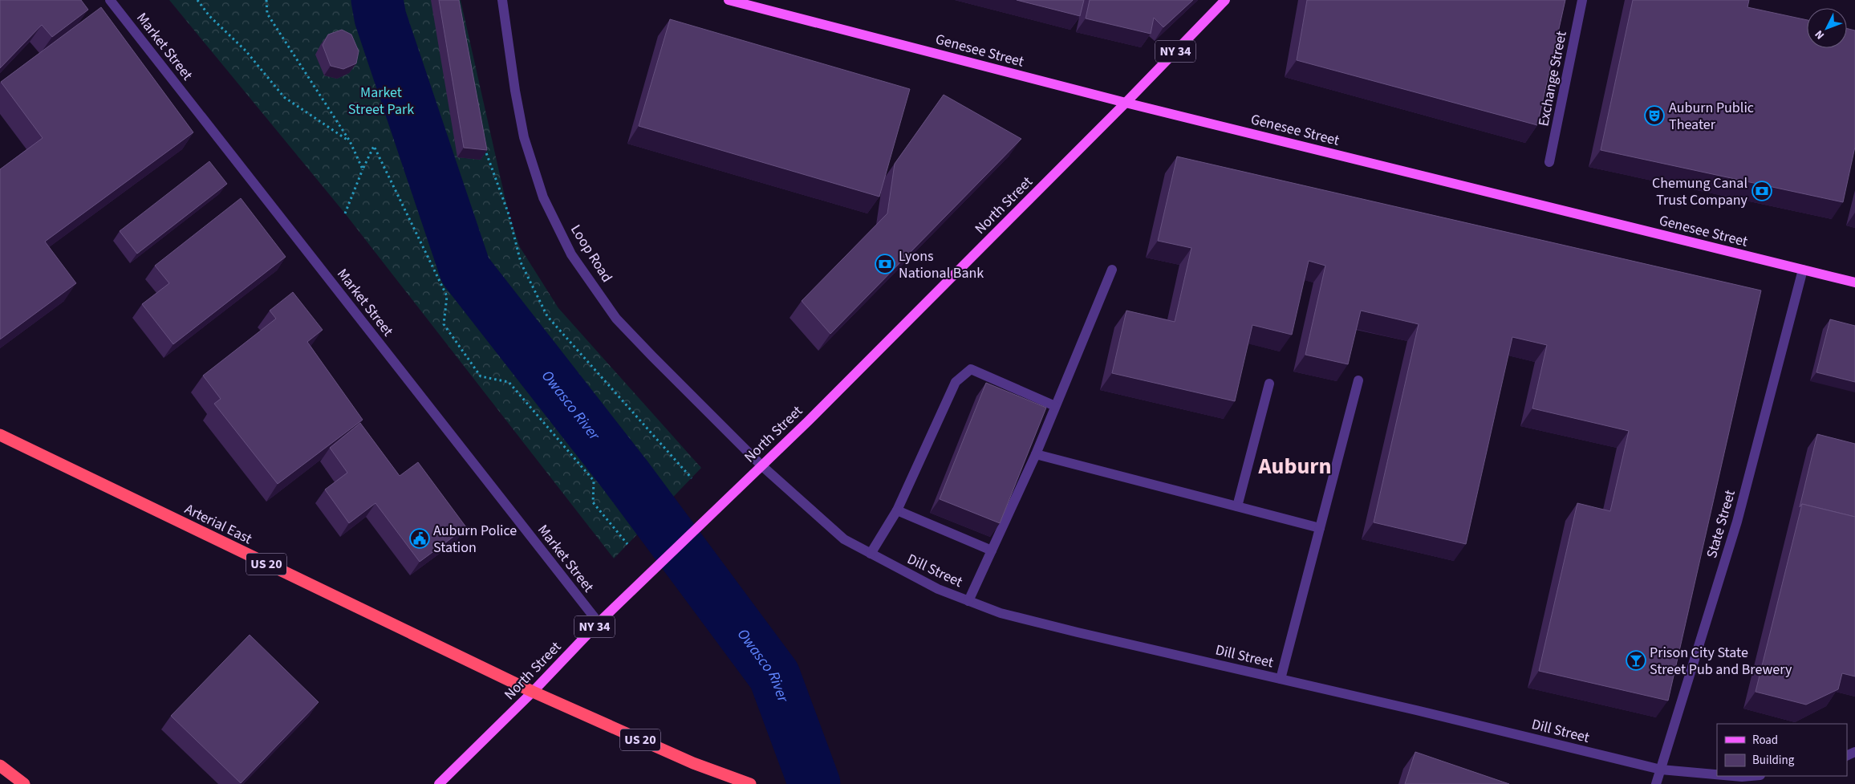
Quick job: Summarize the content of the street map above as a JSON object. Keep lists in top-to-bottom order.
{
  "streets": {
    "highway": ["Arterial East", "US 20"],
    "main road": ["Genesee Street", "NY 34", "North Street"],
    "street": [
      "Market Street",
      "Exchange Street",
      "Loop Road",
      "State Street",
      "Dill Street"
    ]
  },
  "crossings": [
    ["Market Street", "North Street"],
    ["Genesee Street", "NY 34"],
    ["Genesee Street", "North Street"],
    ["Genesee Street", "State Street"],
    ["NY 34", "North Street"],
    ["North Street", "Loop Road"],
    ["North Street", "Arterial East"],
    ["North Street", "US 20"],
    ["North Street", "Dill Street"],
    ["Loop Road", "Dill Street"],
    ["Arterial East", "US 20"],
    ["State Street", "Dill Street"]
  ],
  "districts": ["Auburn"],
  "water": ["Owasco River"],
  "parks": ["Market Street Park"],
  "places": {
    "theatre": ["Auburn Public Theater"],
    "bank": ["Chemung Canal Trust Company", "Lyons National Bank"],
    "public building": ["Auburn Police Station"],
    "bar": ["Prison City State Street Pub and Brewery"]
  },
  "legend": ["Road", "Building"],
  "north": "bottom left"
}
